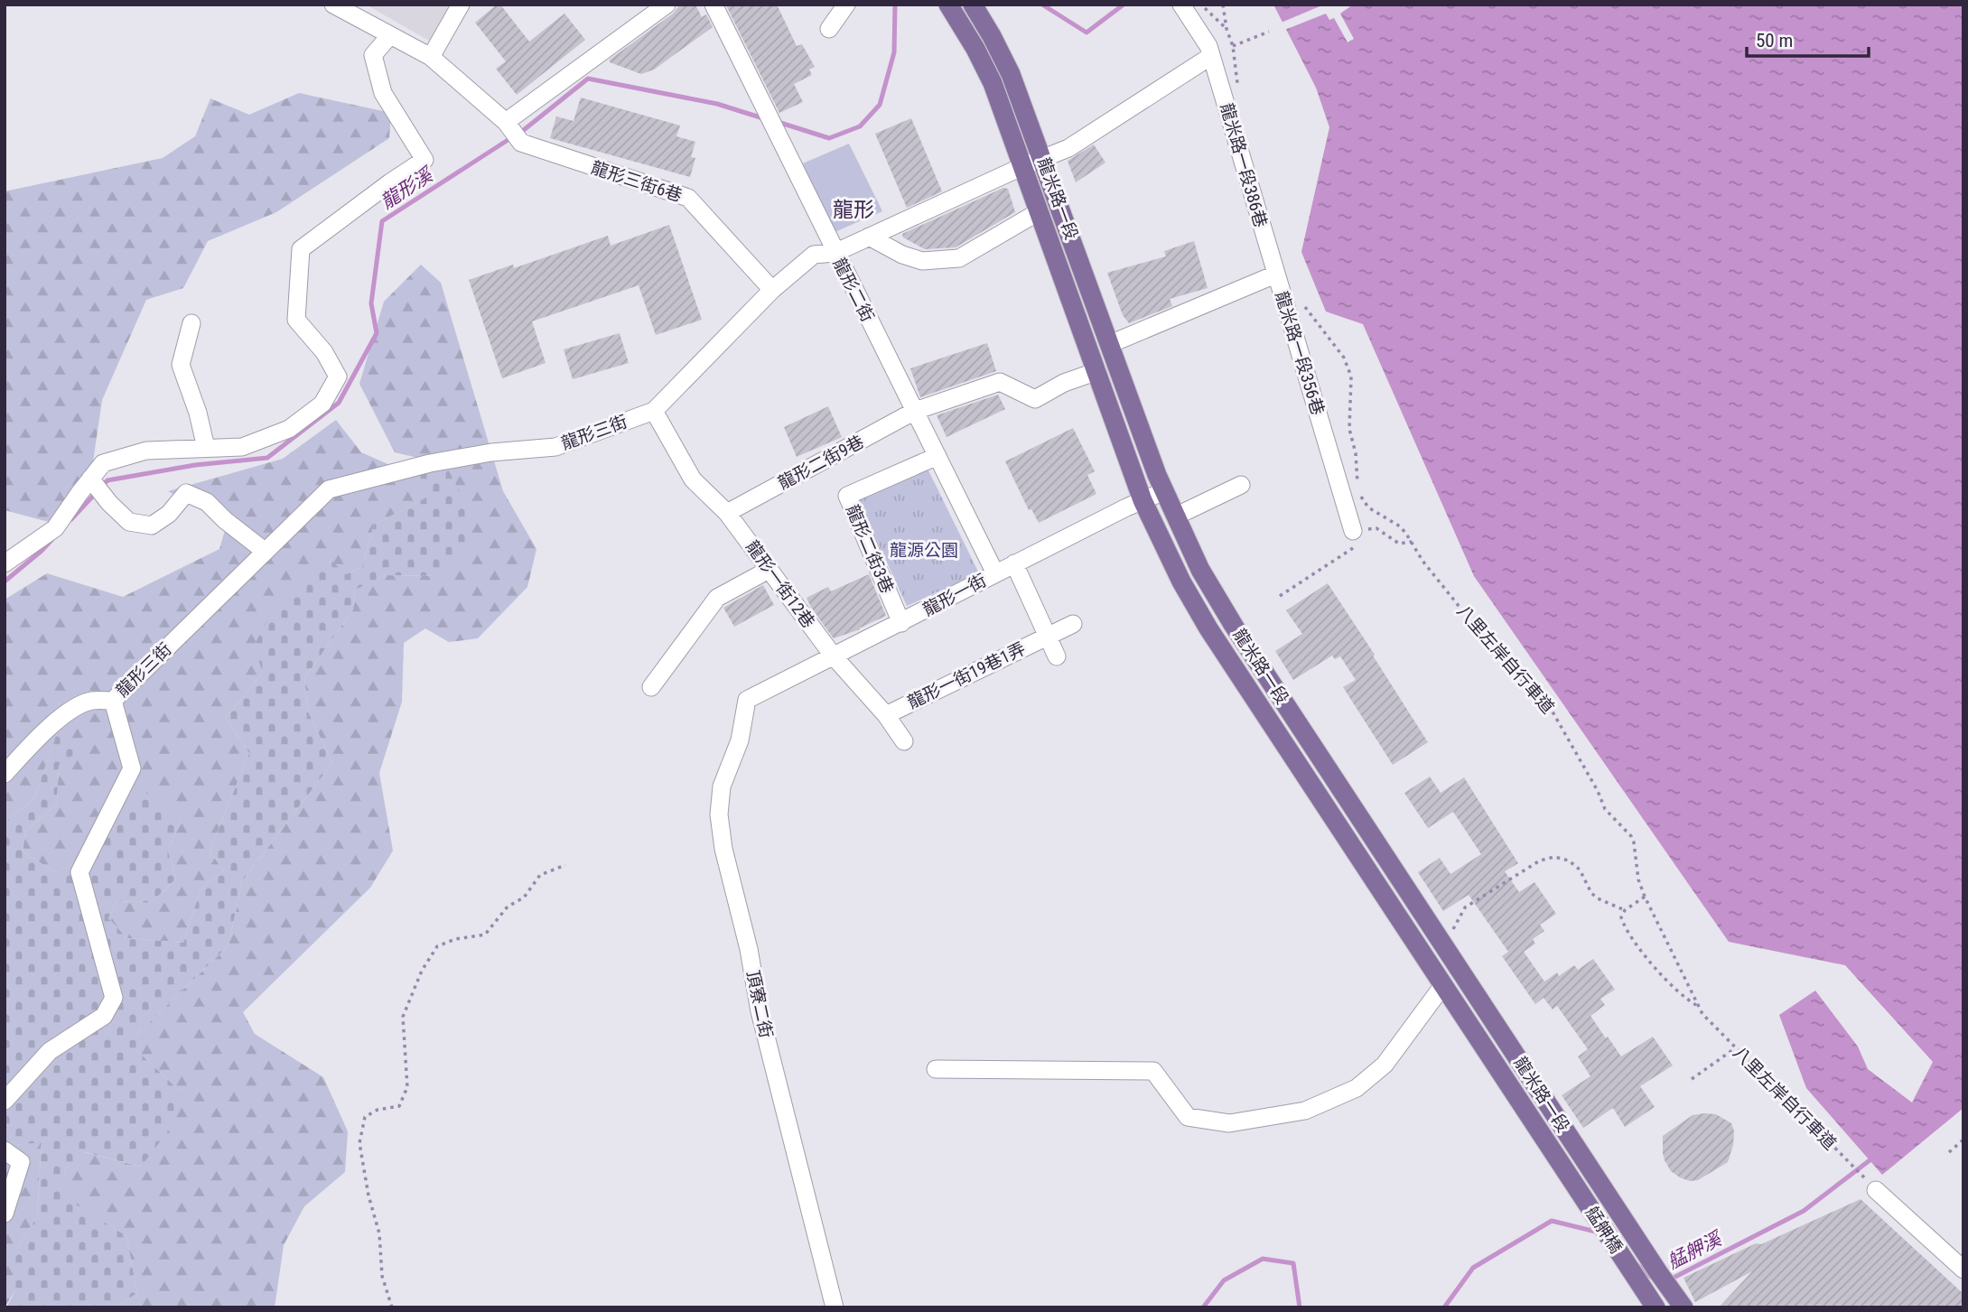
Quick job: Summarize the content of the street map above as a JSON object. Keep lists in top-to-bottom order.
{
  "streets": {
    "main road": ["龍米路一段", "艋舺橋"],
    "street": [
      "龍米路一段386巷",
      "龍形三街6巷",
      "龍形二街",
      "龍米路一段356巷",
      "龍形三街",
      "龍形二街9巷",
      "龍形二街3巷",
      "龍形一街12巷",
      "龍形一街",
      "龍形一街19巷1弄",
      "頂寮二街"
    ],
    "path": ["八里左岸自行車道"]
  },
  "crossings": [
    ["龍米路一段386巷", "龍米路一段356巷"],
    ["龍形三街6巷", "龍形三街"],
    ["龍米路一段", "龍米路一段356巷"],
    ["龍米路一段", "龍形三街"],
    ["龍米路一段", "龍形二街9巷"],
    ["龍米路一段", "龍形一街"],
    ["龍米路一段", "艋舺橋"],
    ["龍形二街", "龍形三街"],
    ["龍形二街", "龍形二街9巷"],
    ["龍形二街", "龍形二街3巷"],
    ["龍形二街", "龍形一街"],
    ["龍形三街", "龍形一街12巷"],
    ["龍形二街9巷", "龍形一街12巷"],
    ["龍形二街3巷", "龍形一街"],
    ["龍形一街12巷", "龍形一街"],
    ["龍形一街12巷", "龍形一街19巷1弄"],
    ["龍形一街", "頂寮二街"]
  ],
  "districts": ["龍形"],
  "water": ["龍形溪", "艋舺溪"],
  "parks": ["龍源公園"],
  "scale_bar": "50 m"
}
